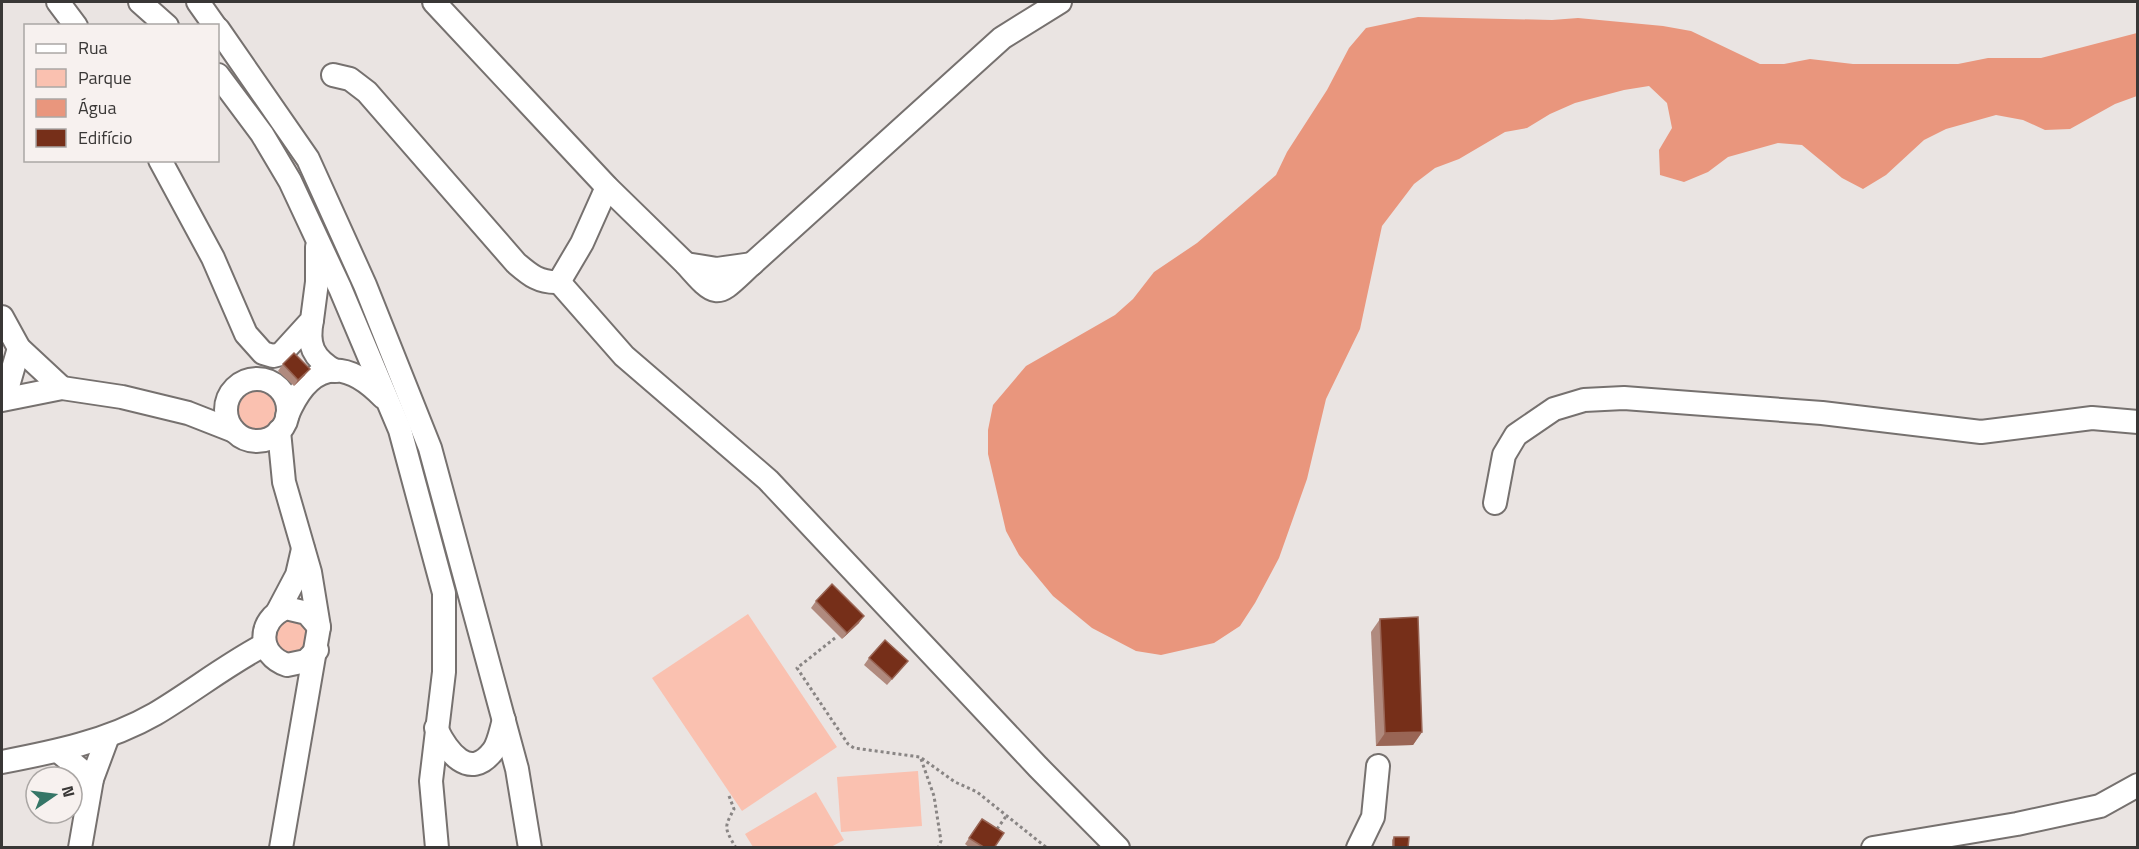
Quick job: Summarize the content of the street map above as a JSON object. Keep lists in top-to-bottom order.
{
  "legend": [
    "Rua",
    "Parque",
    "Água",
    "Edifício"
  ],
  "north": "right"
}
